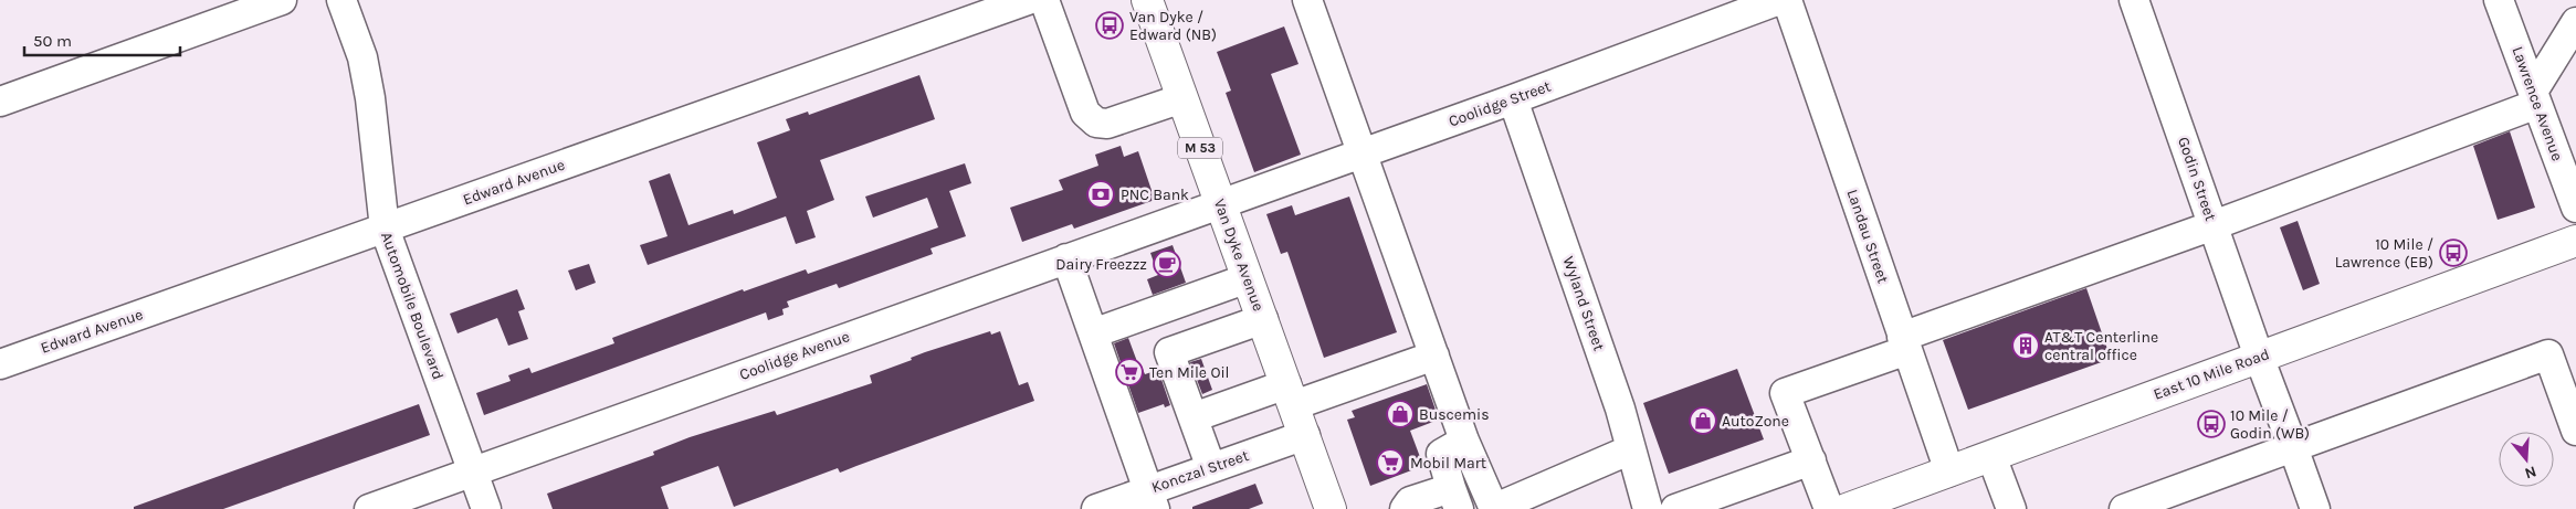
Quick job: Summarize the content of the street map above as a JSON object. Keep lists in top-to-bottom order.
{
  "streets": {
    "main road": ["M 53", "Van Dyke Avenue", "East 10 Mile Road"],
    "street": [
      "Coolidge Street",
      "Lawrence Avenue",
      "Godin Street",
      "Edward Avenue",
      "Landau Street",
      "Wyland Street",
      "Automobile Boulevard",
      "Coolidge Avenue",
      "Konczal Street"
    ]
  },
  "crossings": [
    ["Coolidge Street", "Van Dyke Avenue"],
    ["Coolidge Street", "Wyland Street"],
    ["Coolidge Street", "Coolidge Avenue"],
    ["Godin Street", "East 10 Mile Road"],
    ["Edward Avenue", "Automobile Boulevard"],
    ["Landau Street", "East 10 Mile Road"],
    ["Van Dyke Avenue", "Coolidge Avenue"],
    ["Van Dyke Avenue", "Konczal Street"],
    ["Automobile Boulevard", "Coolidge Avenue"]
  ],
  "places": {
    "bus stop": ["Van Dyke / Edward (NB)", "10 Mile / Lawrence (EB)", "10 Mile / Godin (WB)"],
    "bank": ["PNC Bank"],
    "cafe": ["Dairy Freezzz"],
    "building": ["AT&T Centerline central office"],
    "supermarket": ["Ten Mile Oil", "Mobil Mart"],
    "shop": ["Buscemis", "AutoZone"]
  },
  "scale_bar": "50 m",
  "north": "bottom"
}
